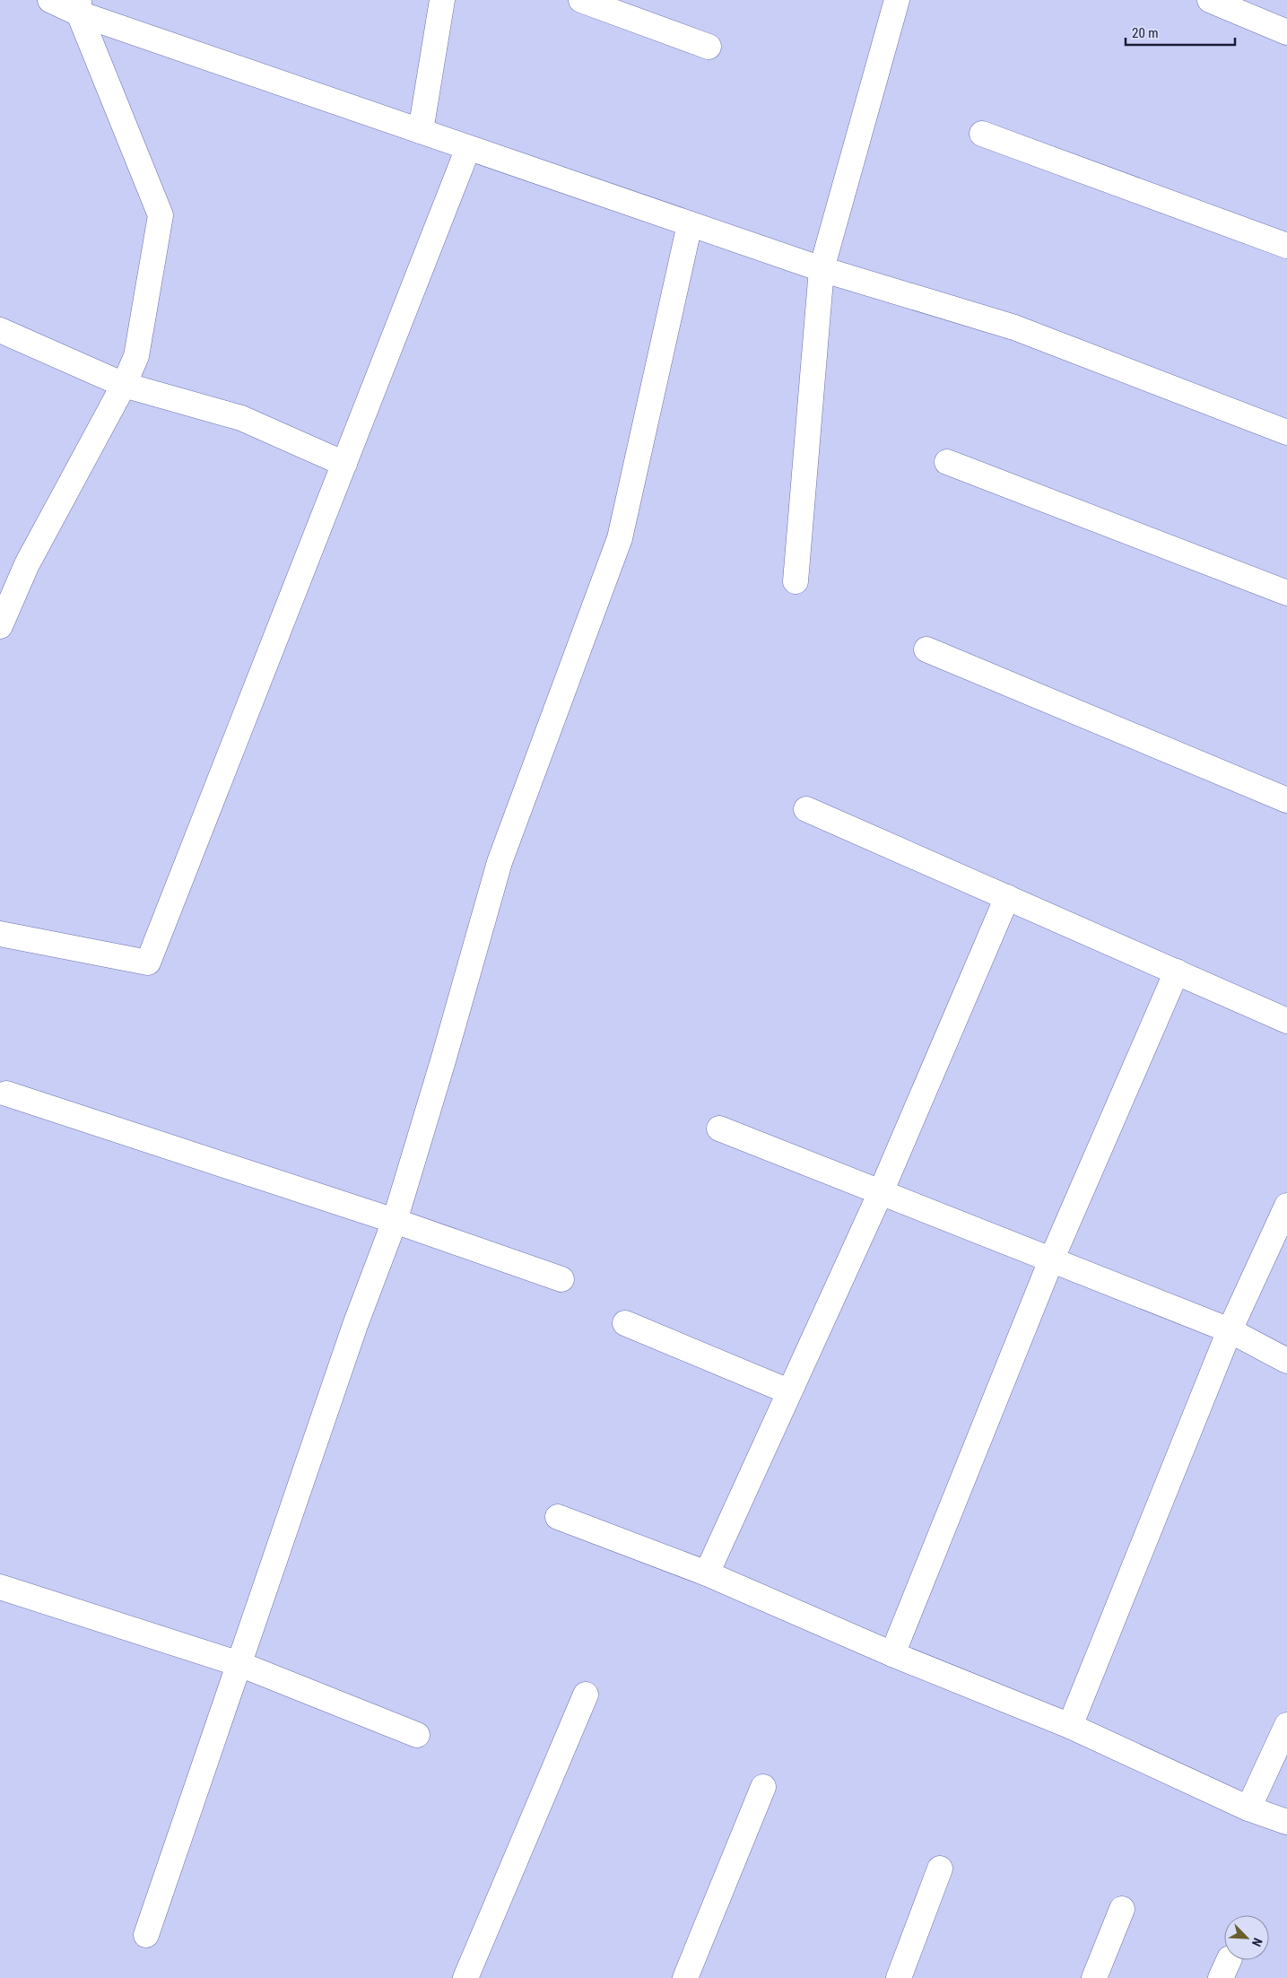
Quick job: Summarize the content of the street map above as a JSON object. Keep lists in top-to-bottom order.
{
  "scale_bar": "20 m",
  "north": "bottom right"
}
